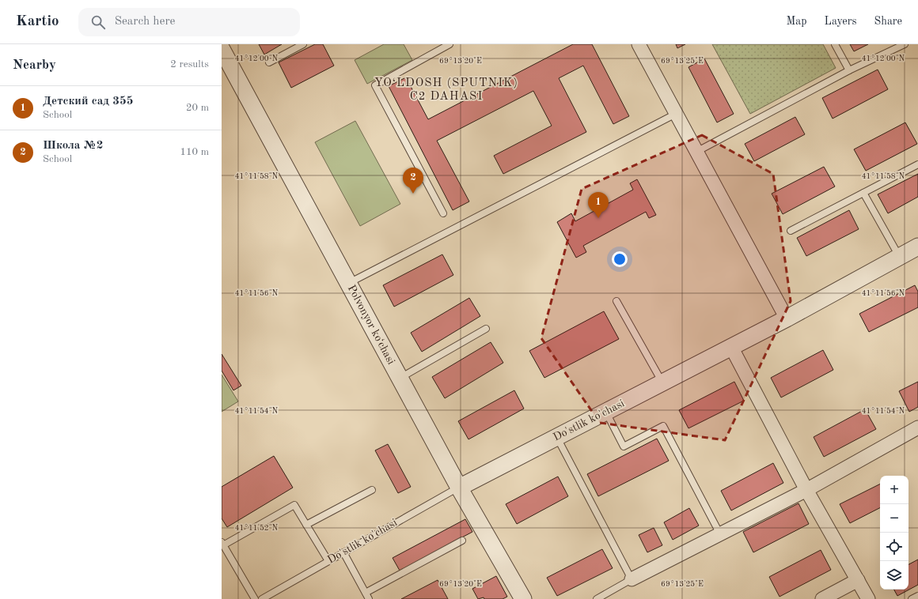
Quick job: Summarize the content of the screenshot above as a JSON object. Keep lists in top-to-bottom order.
{
  "streets": {
    "street": ["Polvonyor koʻchasi", "Do'stlik ko'chasi"]
  },
  "crossings": [
    ["Polvonyor koʻchasi", "Do'stlik ko'chasi"]
  ],
  "districts": ["YO‘LDOSH (SPUTNIK) C2 DAHASI"],
  "page": {
    "header": "Kartio",
    "search": "Search here",
    "nav": ["Map", "Layers", "Share"],
    "heading": ["Nearby", "2 results"],
    "list": [
      {
        "mark": "1",
        "name": "Детский сад 355",
        "note": "School",
        "value": "20 m"
      },
      {
        "mark": "2",
        "name": "Школа №2",
        "note": "School",
        "value": "110 m"
      }
    ],
    "pins": ["2", "1"],
    "map_buttons": ["+", "−"]
  },
  "coordinates": [
    "41°12'00\"N",
    "69°13'20\"E",
    "69°13'25\"E",
    "41°11'58\"N",
    "41°11'56\"N",
    "41°11'54\"N",
    "41°11'52\"N"
  ]
}
